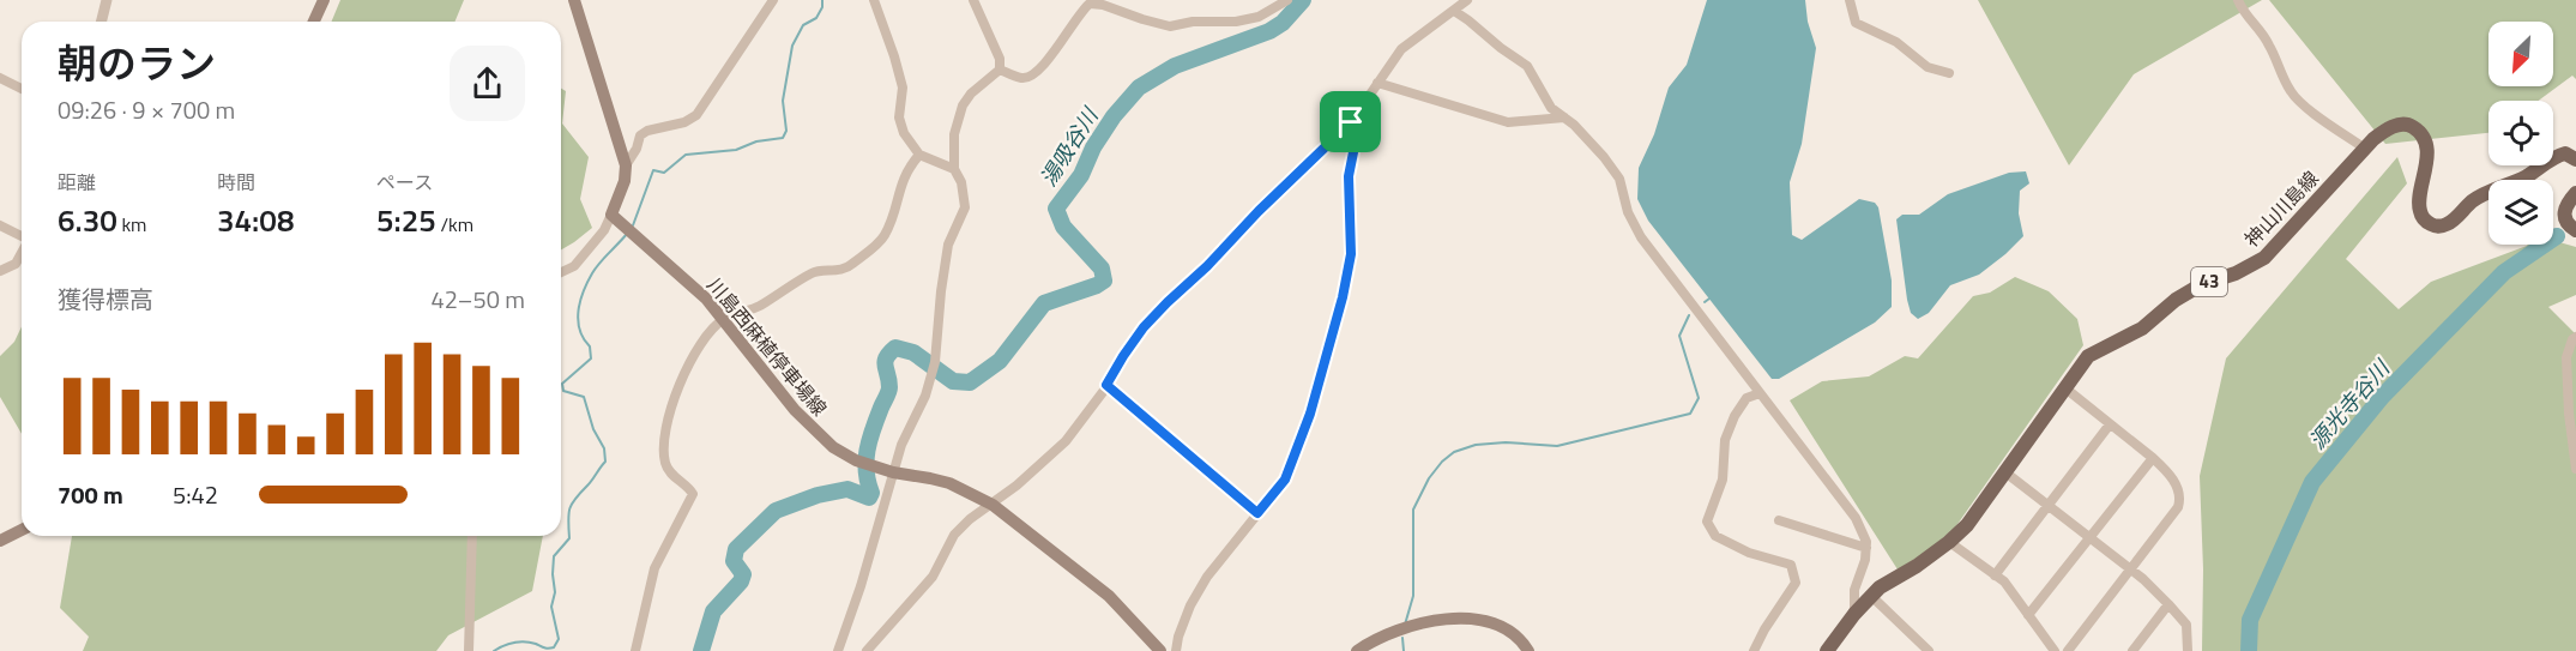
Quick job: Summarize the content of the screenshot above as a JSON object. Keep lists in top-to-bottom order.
{
  "streets": {
    "main road": ["神山川島線", "43", "川島西麻植停車場線"]
  },
  "water": ["湯吸谷川", "源光寺谷川"],
  "north": "bottom left",
  "page": {
    "heading": ["朝のラン", "09:26 · 9 × 700 m"],
    "stats": [
      ["距離", "6.30 km"],
      ["時間", "34:08"],
      ["ペース", "5:25 /km"]
    ],
    "chart": ["獲得標高", "42–50 m"],
    "list": [
      {
        "name": "700 m",
        "note": "5:42"
      }
    ]
  }
}
